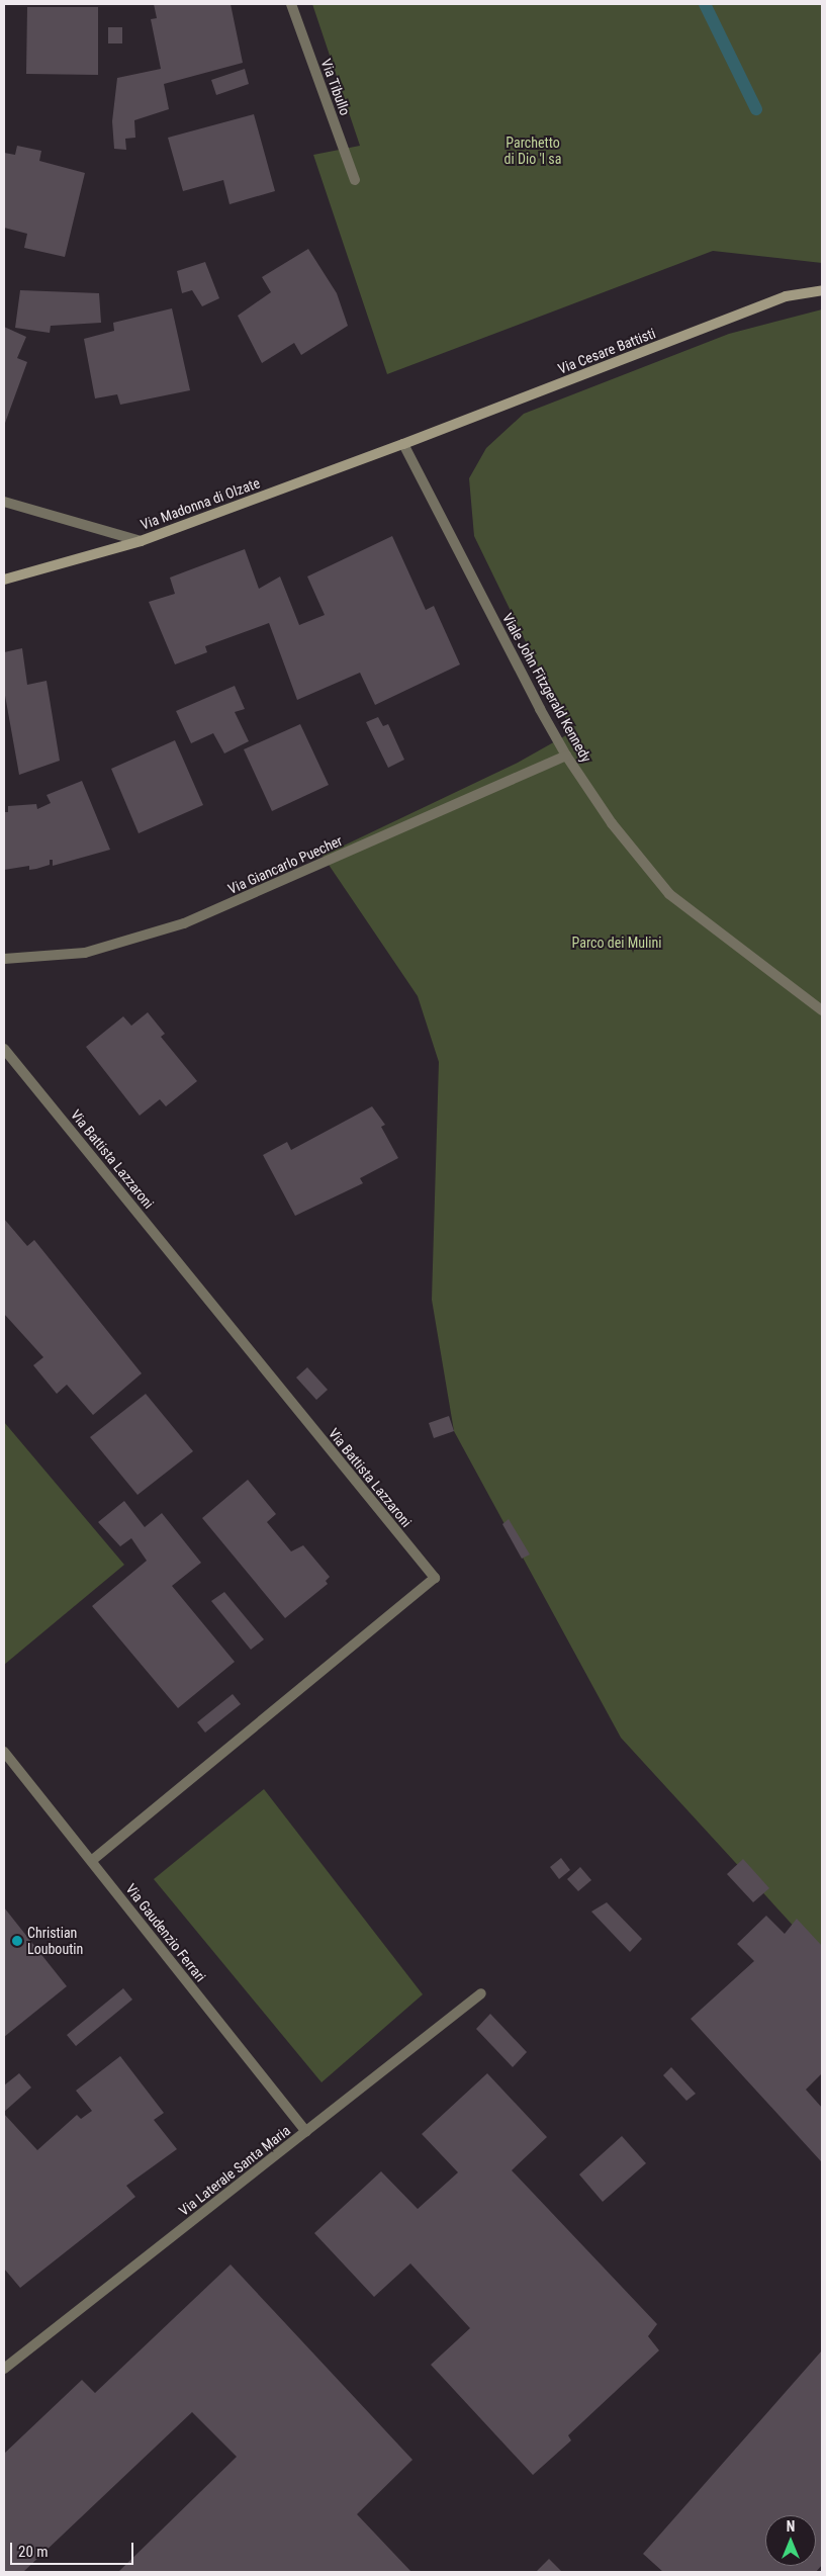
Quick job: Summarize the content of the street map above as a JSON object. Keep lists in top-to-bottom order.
{
  "streets": {
    "street": [
      "Via Tibullo",
      "Via Cesare Battisti",
      "Via Madonna di Olzate",
      "Viale John Fitzgerald Kennedy",
      "Via Giancarlo Puecher",
      "Via Battista Lazzaroni",
      "Via Gaudenzio Ferrari",
      "Via Laterale Santa Maria"
    ]
  },
  "crossings": [
    ["Via Cesare Battisti", "Via Madonna di Olzate"],
    ["Via Cesare Battisti", "Viale John Fitzgerald Kennedy"],
    ["Via Madonna di Olzate", "Viale John Fitzgerald Kennedy"],
    ["Viale John Fitzgerald Kennedy", "Via Giancarlo Puecher"],
    ["Via Battista Lazzaroni", "Via Gaudenzio Ferrari"],
    ["Via Gaudenzio Ferrari", "Via Laterale Santa Maria"]
  ],
  "parks": ["Parchetto di Dio 'l sa", "Parco dei Mulini"],
  "places": ["Christian Louboutin"],
  "scale_bar": "20 m",
  "north": "top"
}
